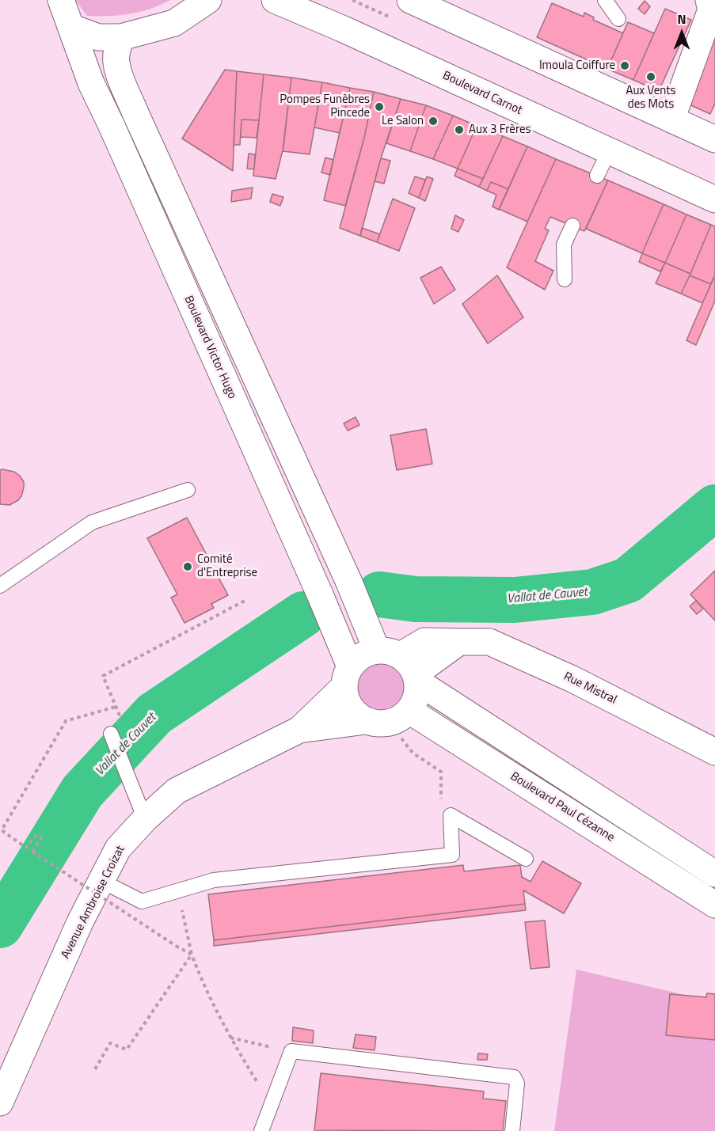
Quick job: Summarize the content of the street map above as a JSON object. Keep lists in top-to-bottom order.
{
  "streets": {
    "main road": [
      "Boulevard Carnot",
      "Boulevard Victor Hugo",
      "Rue Mistral",
      "Boulevard Paul Cézanne",
      "Avenue Ambroise Croizat"
    ]
  },
  "crossings": [
    ["Boulevard Victor Hugo", "Rue Mistral"],
    ["Boulevard Victor Hugo", "Boulevard Paul Cézanne"],
    ["Boulevard Victor Hugo", "Avenue Ambroise Croizat"],
    ["Rue Mistral", "Boulevard Paul Cézanne"],
    ["Rue Mistral", "Avenue Ambroise Croizat"],
    ["Boulevard Paul Cézanne", "Avenue Ambroise Croizat"]
  ],
  "water": ["Vallat de Cauvet"],
  "places": [
    "Imoula Coiffure",
    "Aux Vents des Mots",
    "Pompes Funèbres Pincede",
    "Le Salon",
    "Aux 3 Frères",
    "Comité d'Entreprise"
  ],
  "north": "top"
}
